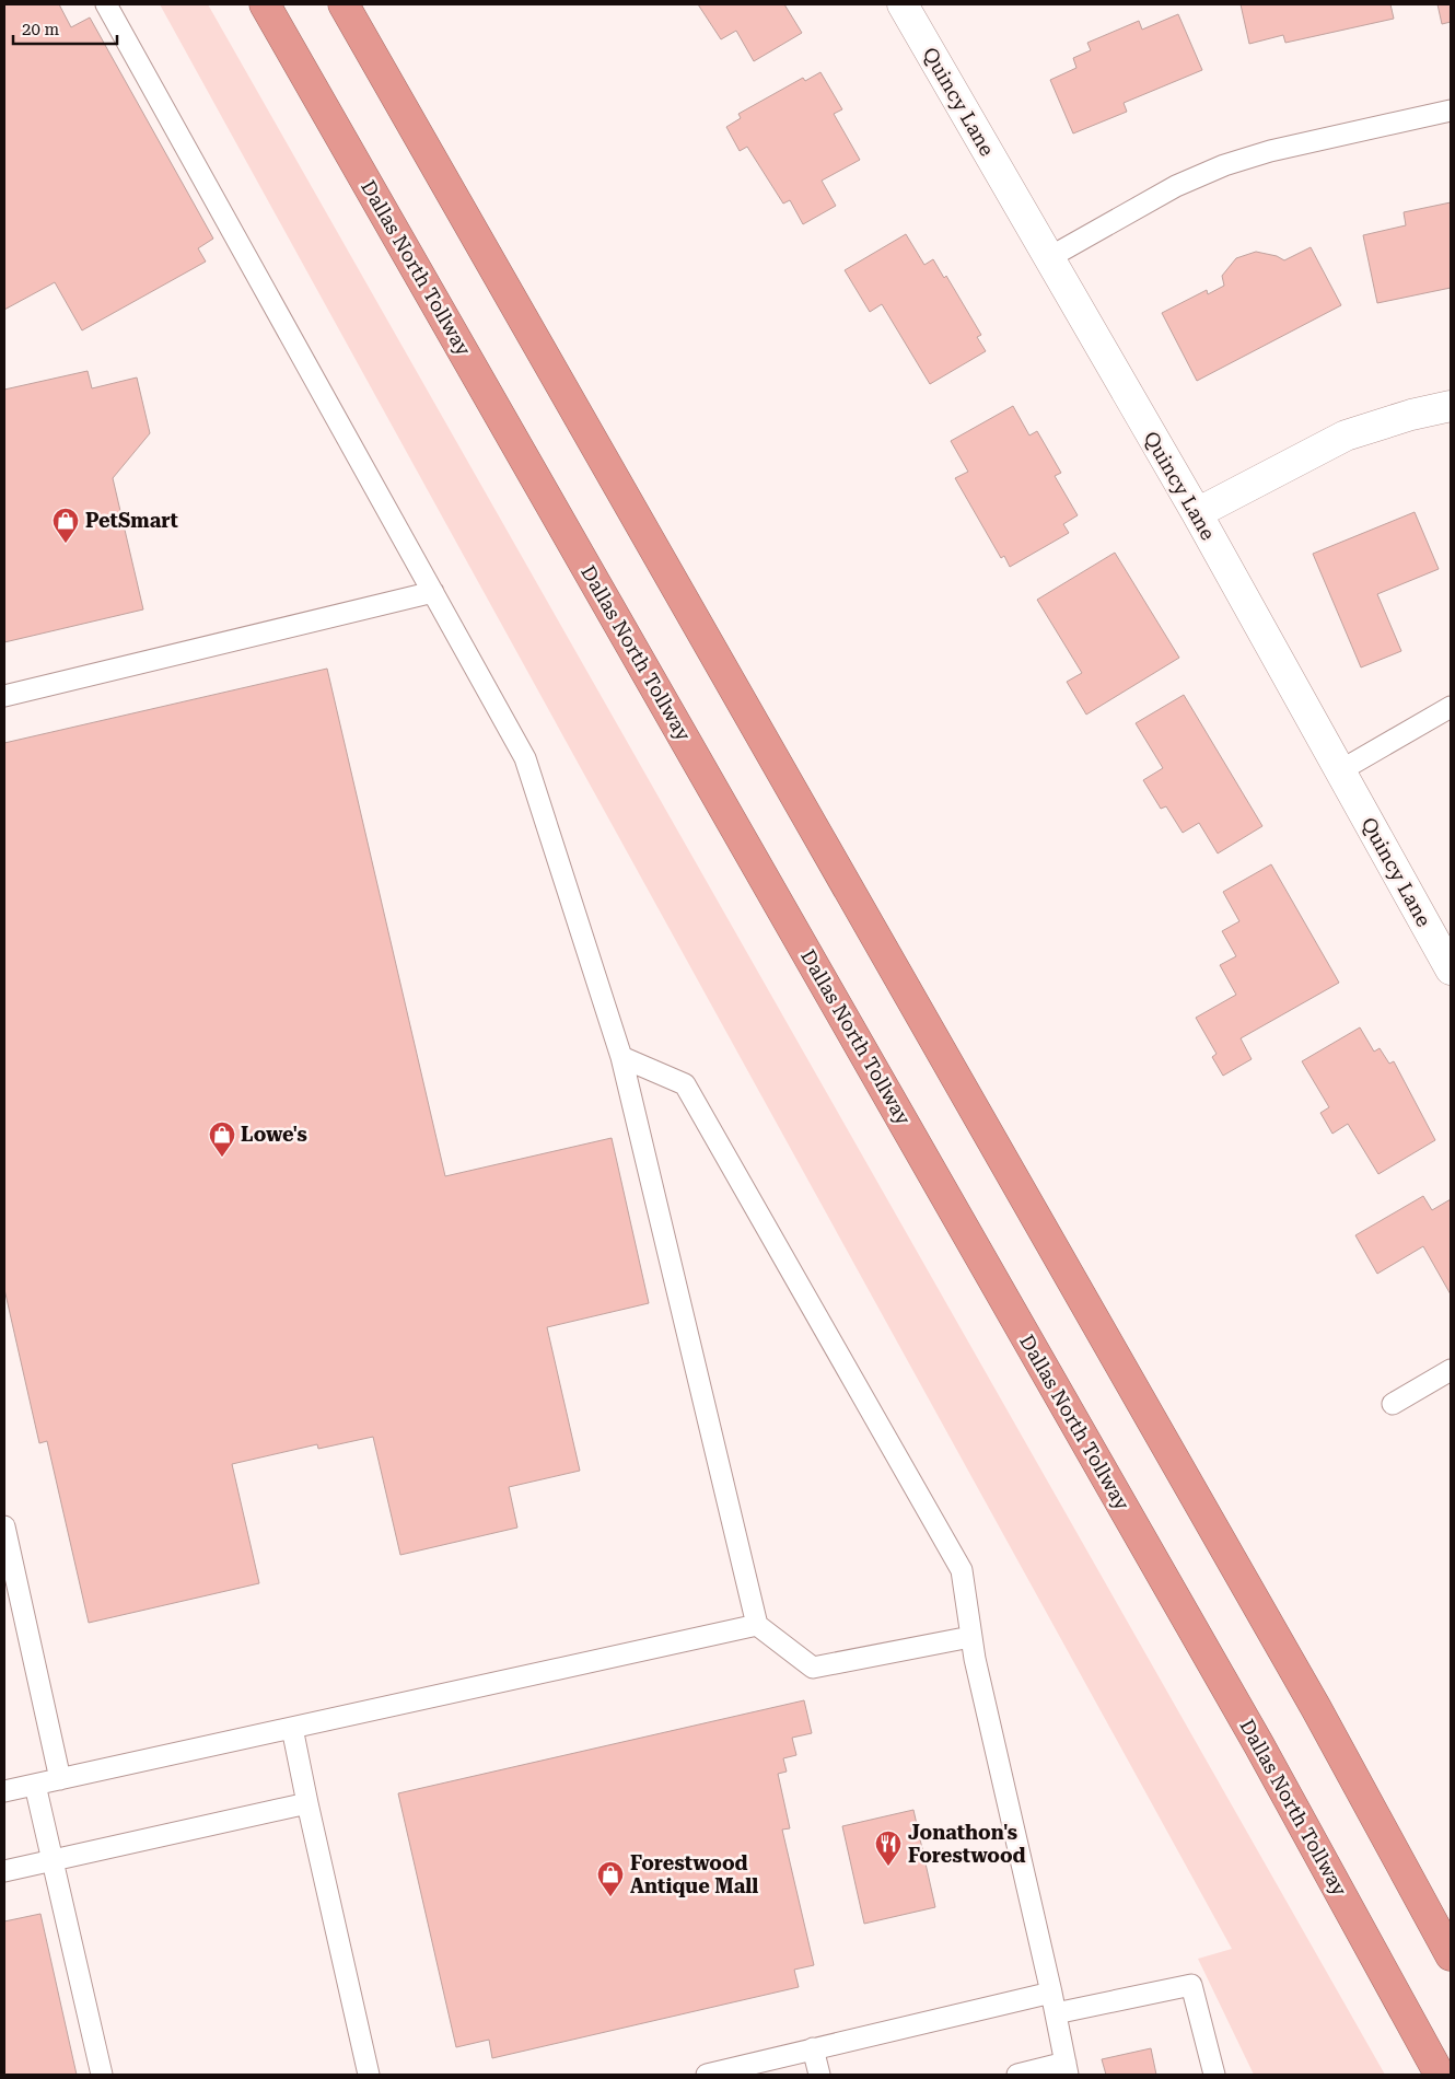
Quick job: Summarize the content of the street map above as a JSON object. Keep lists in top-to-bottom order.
{
  "streets": {
    "highway": ["Dallas North Tollway"],
    "street": ["Quincy Lane"]
  },
  "places": {
    "shop": ["PetSmart", "Lowe's", "Forestwood Antique Mall"],
    "restaurant": ["Jonathon's Forestwood"]
  },
  "scale_bar": "20 m"
}
